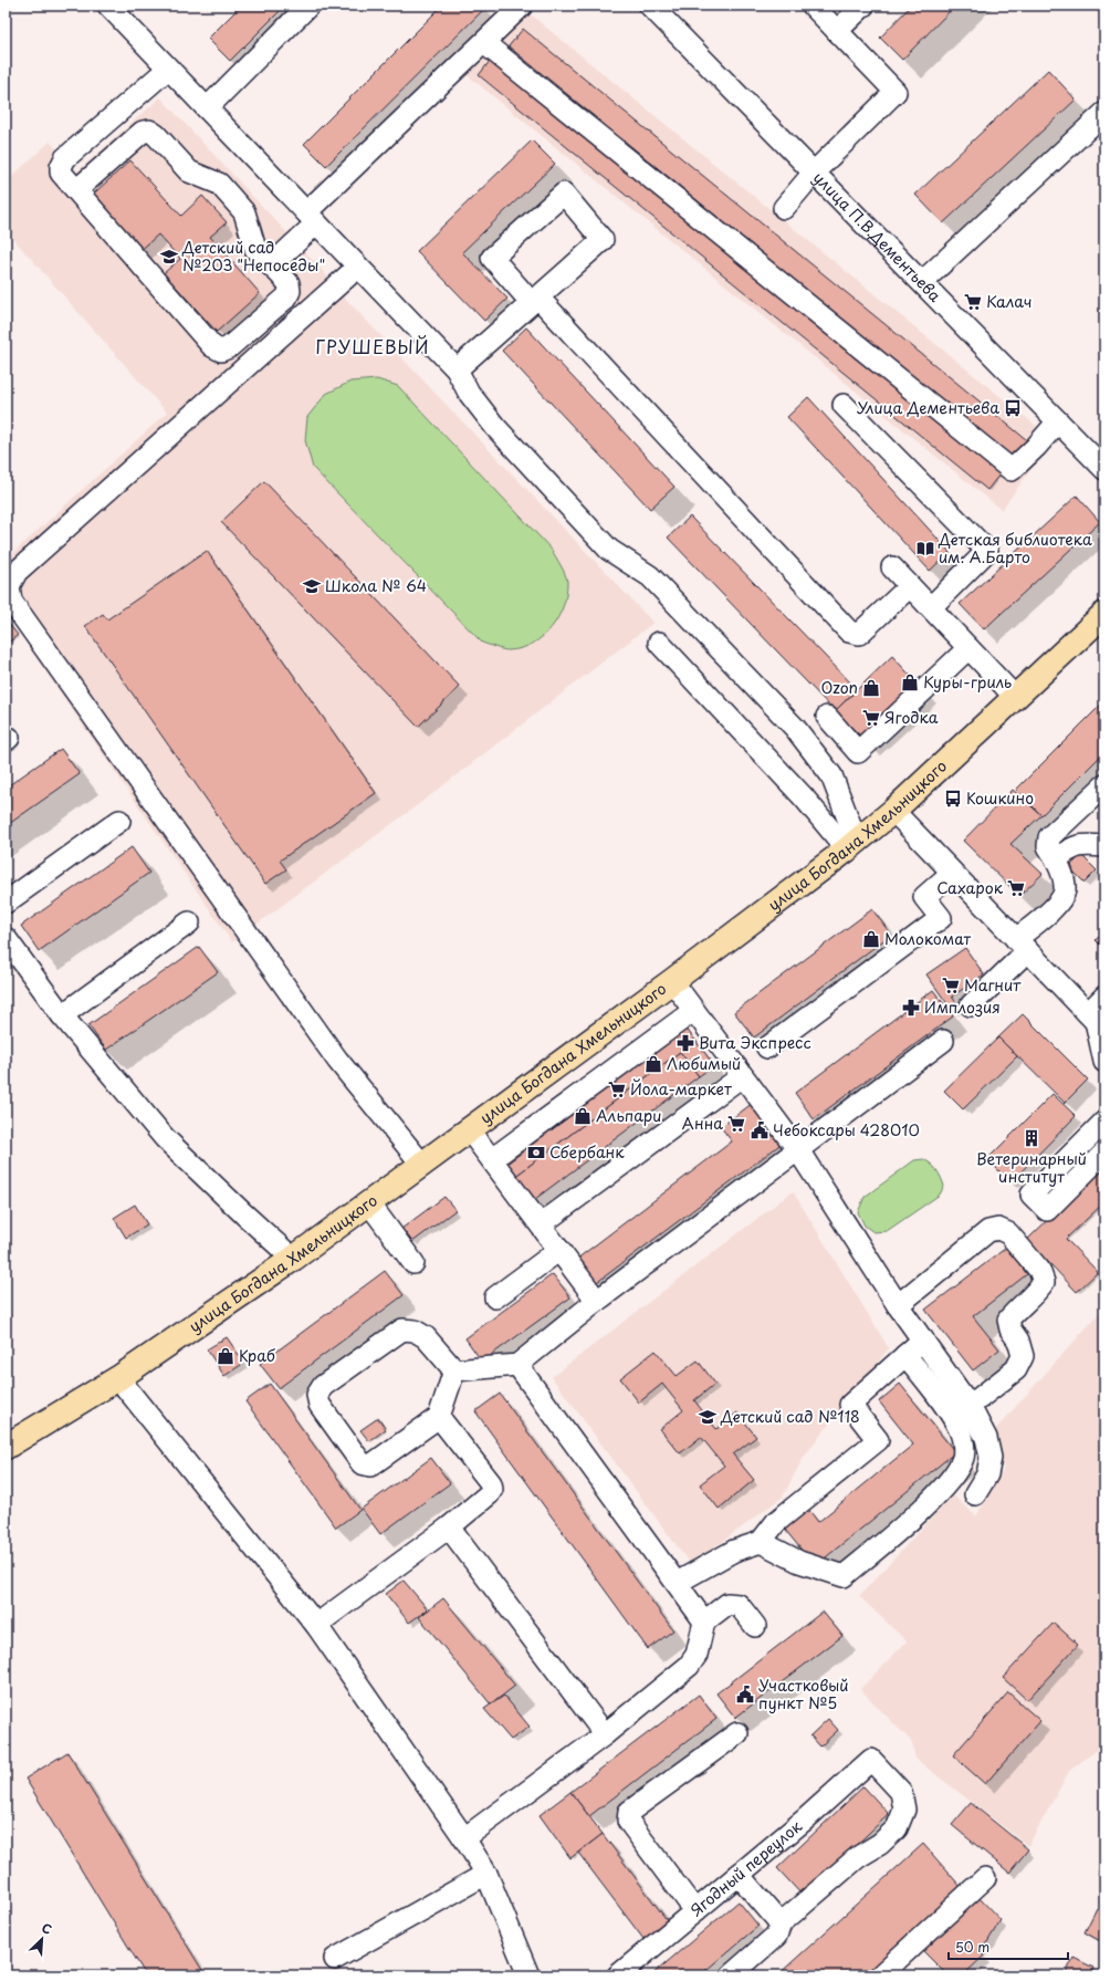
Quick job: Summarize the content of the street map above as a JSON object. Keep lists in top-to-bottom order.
{
  "streets": {
    "main road": ["улица Богдана Хмельницкого"],
    "street": ["улица П.В.Дементьева", "Ягодный переулок"]
  },
  "districts": ["ГРУШЕВЫЙ"],
  "places": {
    "school or university": ["Детский сад №203 \"Непоседы\"", "Школа № 64", "Детский сад №118"],
    "supermarket": [
      "Калач",
      "Ягодка",
      "Сахарок",
      "Магнит",
      "Йола-маркет",
      "Анна"
    ],
    "bus stop": ["Улица Дементьева", "Кошкино"],
    "library": ["Детская библиотека им. А.Барто"],
    "shop": [
      "Куры-гриль",
      "Ozon",
      "Молокомат",
      "Любимый",
      "Альпари",
      "Краб"
    ],
    "pharmacy": ["Имплозия", "Вита Экспресс"],
    "public building": ["Чебоксары 428010", "Участковый пункт №5"],
    "building": ["Ветеринарный институт"],
    "bank": ["Сбербанк"]
  },
  "scale_bar": "50 m",
  "north": "top right"
}
